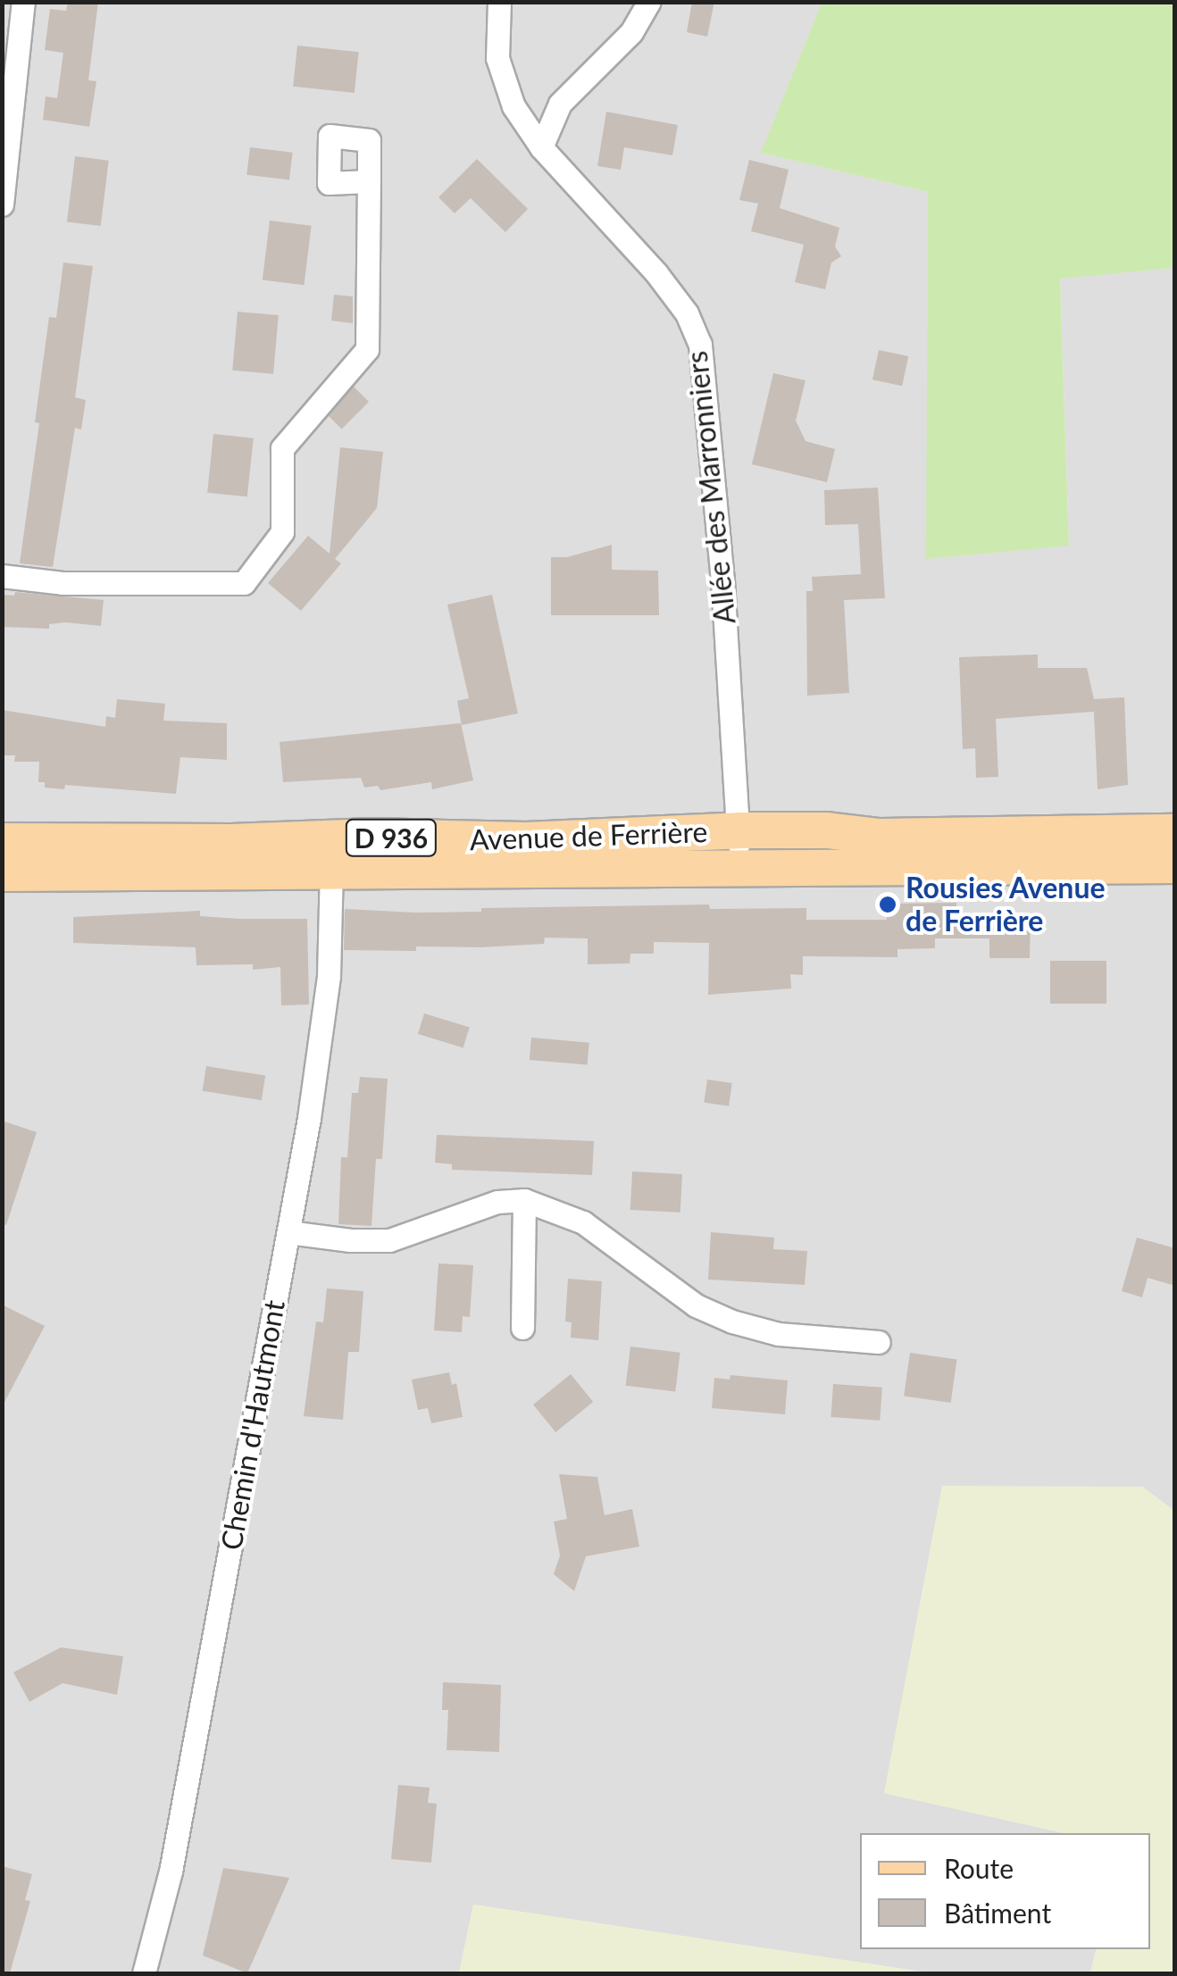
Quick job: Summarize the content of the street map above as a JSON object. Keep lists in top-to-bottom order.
{
  "streets": {
    "main road": ["Avenue de Ferrière", "D 936"],
    "street": ["Allée des Marronniers", "Chemin d'Hautmont"]
  },
  "crossings": [
    ["Allée des Marronniers", "Avenue de Ferrière"],
    ["Avenue de Ferrière", "Chemin d'Hautmont"]
  ],
  "places": ["Rousies Avenue de Ferrière"],
  "legend": ["Route", "Bâtiment"]
}
